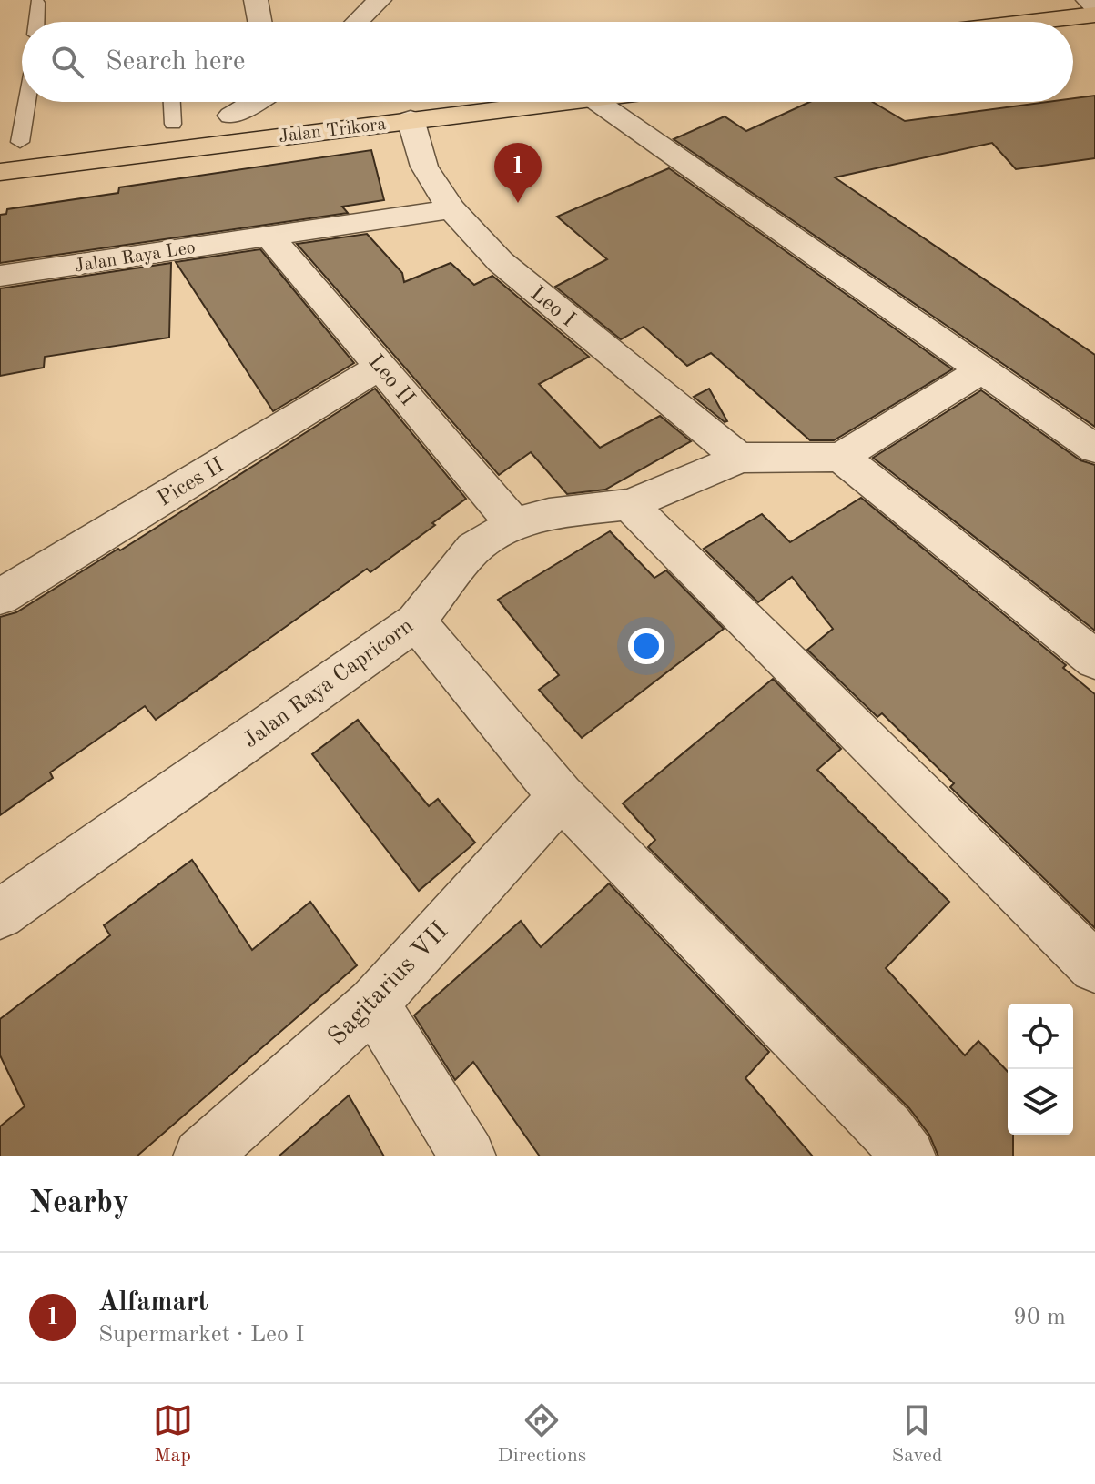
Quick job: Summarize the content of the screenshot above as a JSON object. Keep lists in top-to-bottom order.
{
  "streets": {
    "main road": ["Jalan Trikora"],
    "street": [
      "Jalan Raya Leo",
      "Leo I",
      "Leo II",
      "Pices II",
      "Jalan Raya Capricorn",
      "Sagitarius VII"
    ]
  },
  "crossings": [
    ["Jalan Raya Leo", "Leo I"],
    ["Jalan Raya Leo", "Leo II"],
    ["Leo I", "Jalan Raya Capricorn"],
    ["Leo II", "Pices II"],
    ["Leo II", "Jalan Raya Capricorn"]
  ],
  "page": {
    "search": "Search here",
    "pins": "1",
    "heading": "Nearby",
    "list": [
      {
        "mark": "1",
        "name": "Alfamart",
        "note": "Supermarket · Leo I",
        "value": "90 m"
      }
    ],
    "nav": ["Map", "Directions", "Saved"]
  }
}
